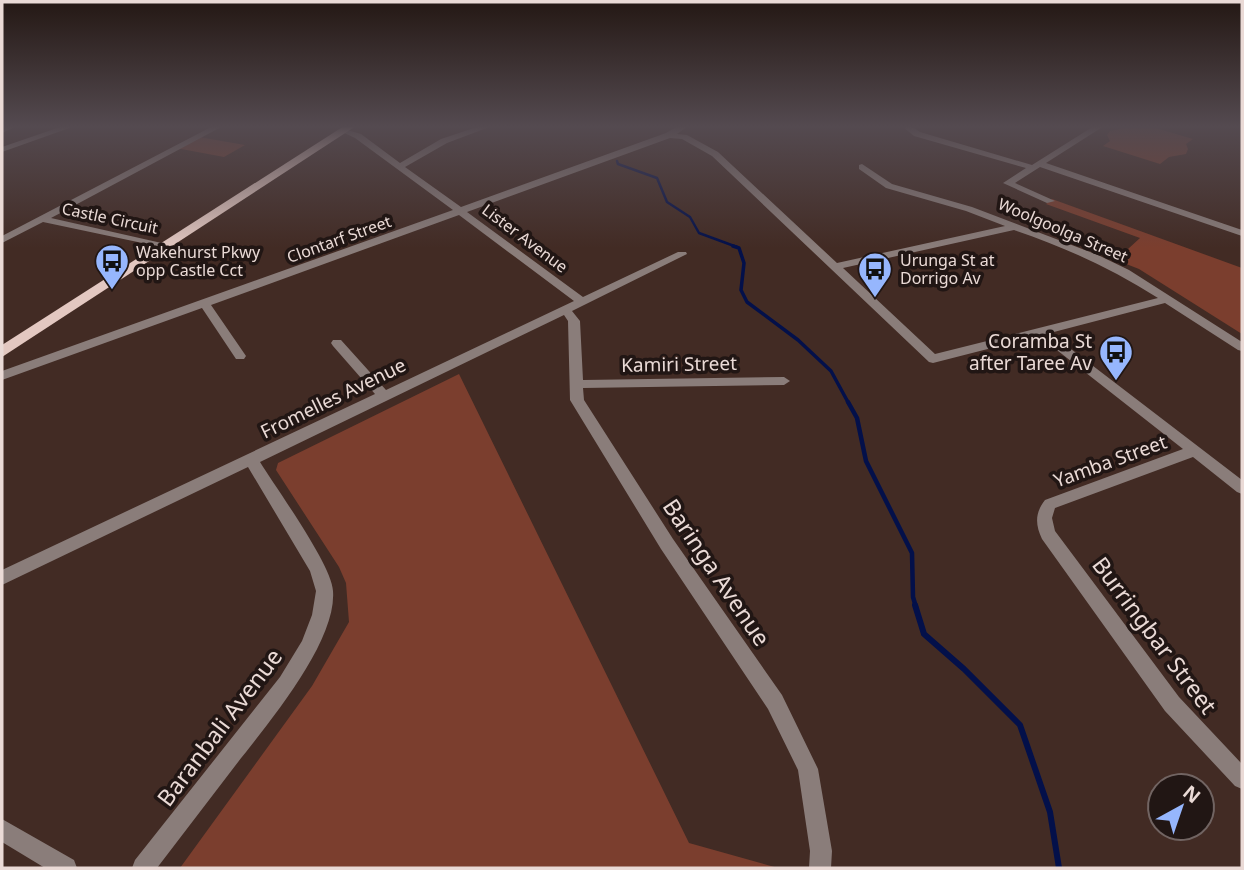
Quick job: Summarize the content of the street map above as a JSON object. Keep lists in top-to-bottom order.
{
  "streets": {
    "street": [
      "Castle Circuit",
      "Woolgoolga Street",
      "Lister Avenue",
      "Clontarf Street",
      "Kamiri Street",
      "Fromelles Avenue",
      "Yamba Street",
      "Baringa Avenue",
      "Burringbar Street",
      "Baranbali Avenue"
    ]
  },
  "crossings": [
    ["Lister Avenue", "Clontarf Street"],
    ["Lister Avenue", "Fromelles Avenue"],
    ["Kamiri Street", "Baringa Avenue"],
    ["Fromelles Avenue", "Baringa Avenue"],
    ["Fromelles Avenue", "Baranbali Avenue"],
    ["Yamba Street", "Burringbar Street"]
  ],
  "places": {
    "bus stop": ["Wakehurst Pkwy opp Castle Cct", "Urunga St at Dorrigo Av", "Coramba St after Taree Av"]
  },
  "north": "top right"
}
